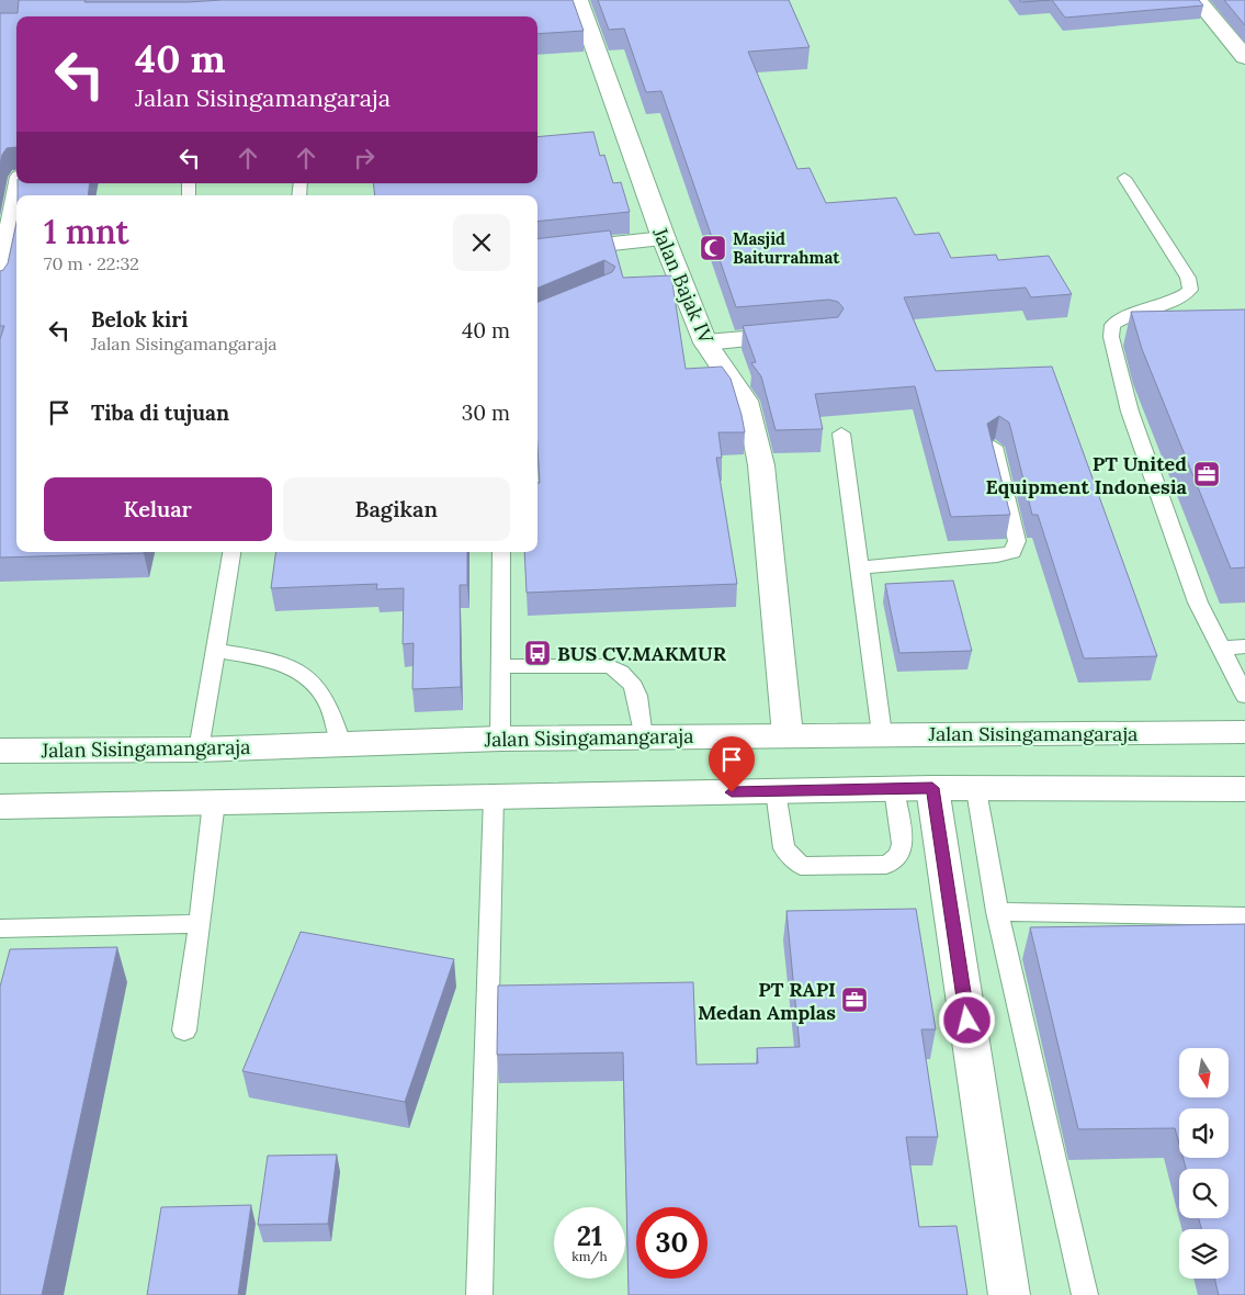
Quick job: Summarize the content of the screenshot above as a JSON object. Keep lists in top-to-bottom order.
{
  "streets": {
    "main road": ["Jalan Bajak IV", "Jalan Sisingamangaraja"]
  },
  "crossings": [
    ["Jalan Bajak IV", "Jalan Sisingamangaraja"]
  ],
  "places": {
    "mosque": ["Masjid Baiturrahmat"],
    "office": ["PT United Equipment Indonesia", "PT RAPI Medan Amplas"],
    "bus stop": ["BUS CV.MAKMUR"]
  },
  "north": "bottom",
  "page": {
    "turn": ["40 m", "Jalan Sisingamangaraja"],
    "heading": ["1 mnt", "70 m · 22:32"],
    "list": [
      {
        "name": "Belok kiri",
        "note": "Jalan Sisingamangaraja",
        "value": "40 m"
      },
      {
        "name": "Tiba di tujuan",
        "value": "30 m"
      }
    ],
    "buttons": ["Keluar", "Bagikan"],
    "speed": "21 km/h",
    "limit": "30"
  }
}
